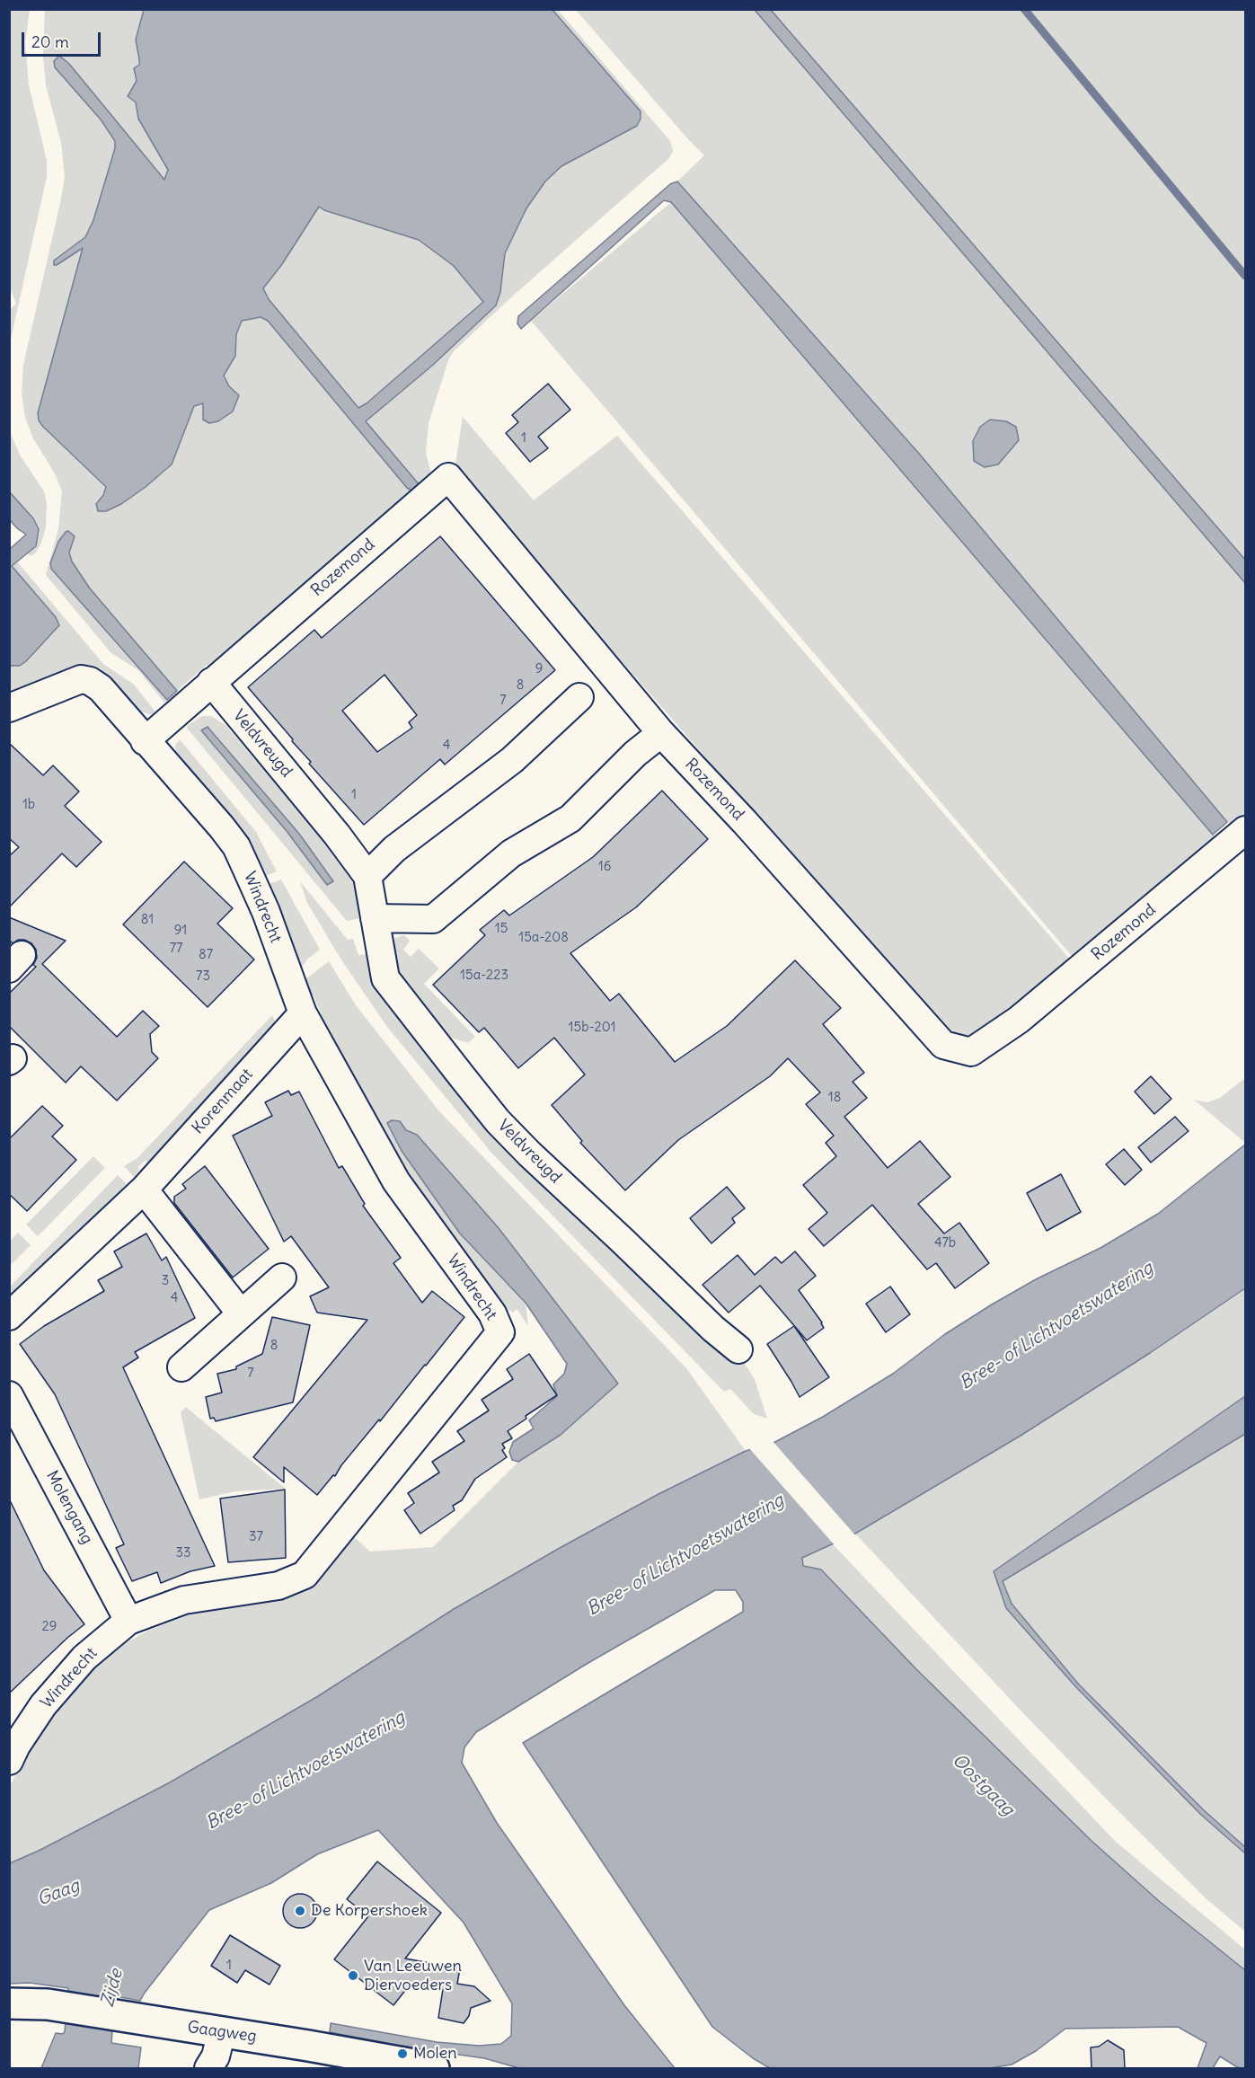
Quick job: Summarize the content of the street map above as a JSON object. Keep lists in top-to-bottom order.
{
  "streets": {
    "main road": ["Gaagweg"],
    "street": [
      "Rozemond",
      "Veldvreugd",
      "Windrecht",
      "Korenmaat",
      "Molengang"
    ]
  },
  "crossings": [
    ["Rozemond", "Veldvreugd"],
    ["Windrecht", "Korenmaat"],
    ["Windrecht", "Molengang"]
  ],
  "water": [
    "Bree- of Lichtvoetswatering",
    "Oostgaag",
    "Gaag",
    "Zijde"
  ],
  "places": ["De Korpershoek", "Van Leeuwen Diervoeders", "Molen"],
  "house_numbers": [
    "1",
    "9",
    "8",
    "7",
    "4",
    "1",
    "1b",
    "16",
    "81",
    "15",
    "91",
    "15a-208",
    "77",
    "87",
    "15a-223",
    "73",
    "15b-201",
    "18",
    "47b",
    "3",
    "4",
    "8",
    "7",
    "37",
    "33",
    "29",
    "1"
  ],
  "scale_bar": "20 m"
}
